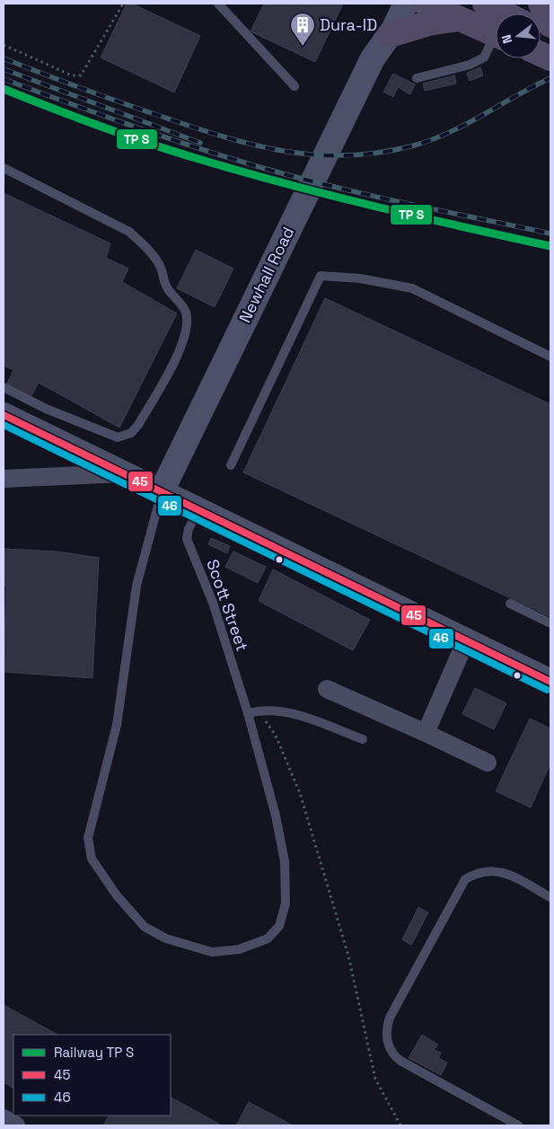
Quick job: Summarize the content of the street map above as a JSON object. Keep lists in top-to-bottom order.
{
  "streets": {
    "main road": ["Newhall Road"],
    "lane": ["Scott Street"]
  },
  "crossings": [
    ["Newhall Road", "Scott Street"]
  ],
  "places": {
    "building": ["Dura-ID"]
  },
  "lines": ["transit line 45", "transit line 46"],
  "legend": ["Railway TP S", "45", "46"],
  "north": "left"
}
